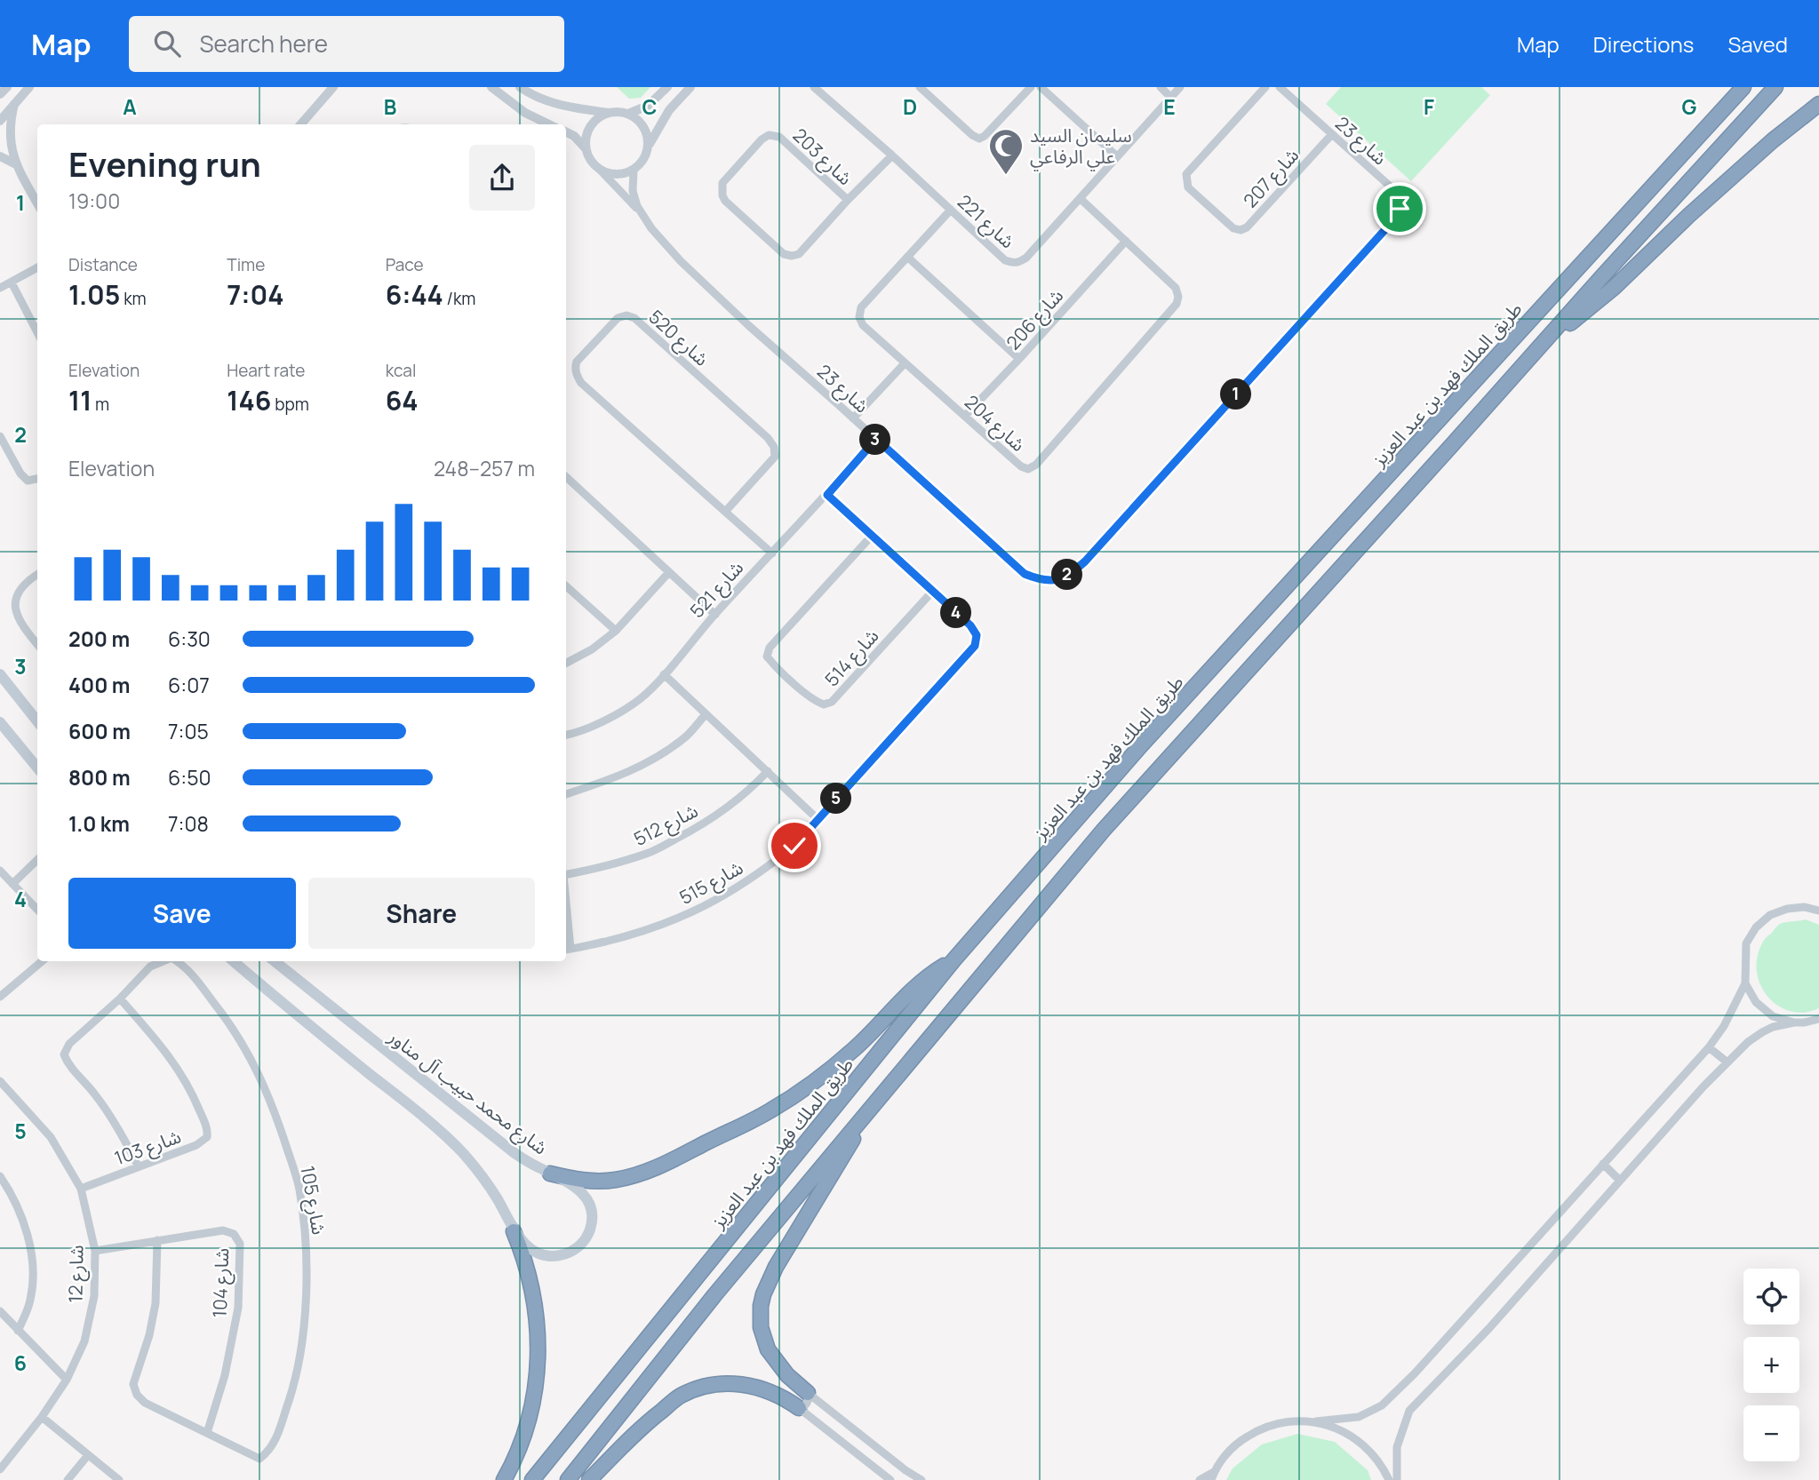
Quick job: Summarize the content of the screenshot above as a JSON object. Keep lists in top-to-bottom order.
{
  "streets": {
    "highway": ["طريق الملك فهد بن عبد العزيز"],
    "main road": ["شارع محمد حبيب آل مناور"],
    "street": [
      "شارع 23",
      "شارع 203",
      "شارع 207",
      "شارع 221",
      "شارع 206",
      "شارع 520",
      "شارع 204",
      "شارع 521",
      "شارع 514",
      "شارع 512",
      "شارع 515",
      "شارع 103",
      "شارع 105",
      "شارع 12",
      "شارع 104"
    ]
  },
  "crossings": [
    ["شارع 23", "شارع 207"],
    ["شارع 23", "شارع 521"],
    ["شارع 203", "شارع 221"],
    ["شارع 221", "شارع 204"],
    ["شارع 206", "شارع 204"],
    ["شارع 520", "شارع 521"],
    ["شارع 521", "شارع 515"],
    ["شارع 514", "شارع 515"],
    ["شارع 103", "شارع 105"],
    ["شارع 103", "شارع 12"],
    ["شارع 105", "شارع 104"],
    ["شارع 12", "شارع 104"]
  ],
  "places": {
    "mosque": ["سليمان السيد علي الرفاعي"]
  },
  "page": {
    "header": "Map",
    "search": "Search here",
    "nav": ["Map", "Directions", "Saved"],
    "heading": ["Evening run", "19:00"],
    "stats": [
      ["Distance", "1.05 km"],
      ["Time", "7:04"],
      ["Pace", "6:44 /km"],
      ["Elevation", "11 m"],
      ["Heart rate", "146 bpm"],
      ["kcal", "64"]
    ],
    "pins": [
      "1",
      "3",
      "2",
      "4",
      "5"
    ],
    "chart": ["Elevation", "248–257 m"],
    "list": [
      {
        "name": "200 m",
        "note": "6:30"
      },
      {
        "name": "400 m",
        "note": "6:07"
      },
      {
        "name": "600 m",
        "note": "7:05"
      },
      {
        "name": "800 m",
        "note": "6:50"
      },
      {
        "name": "1.0 km",
        "note": "7:08"
      }
    ],
    "buttons": ["Save", "Share"],
    "map_buttons": ["+", "−"]
  },
  "grid": {
    "columns": [
      "A",
      "B",
      "C",
      "D",
      "E",
      "F",
      "G"
    ],
    "rows": [
      "1",
      "2",
      "3",
      "4",
      "5",
      "6"
    ]
  }
}
